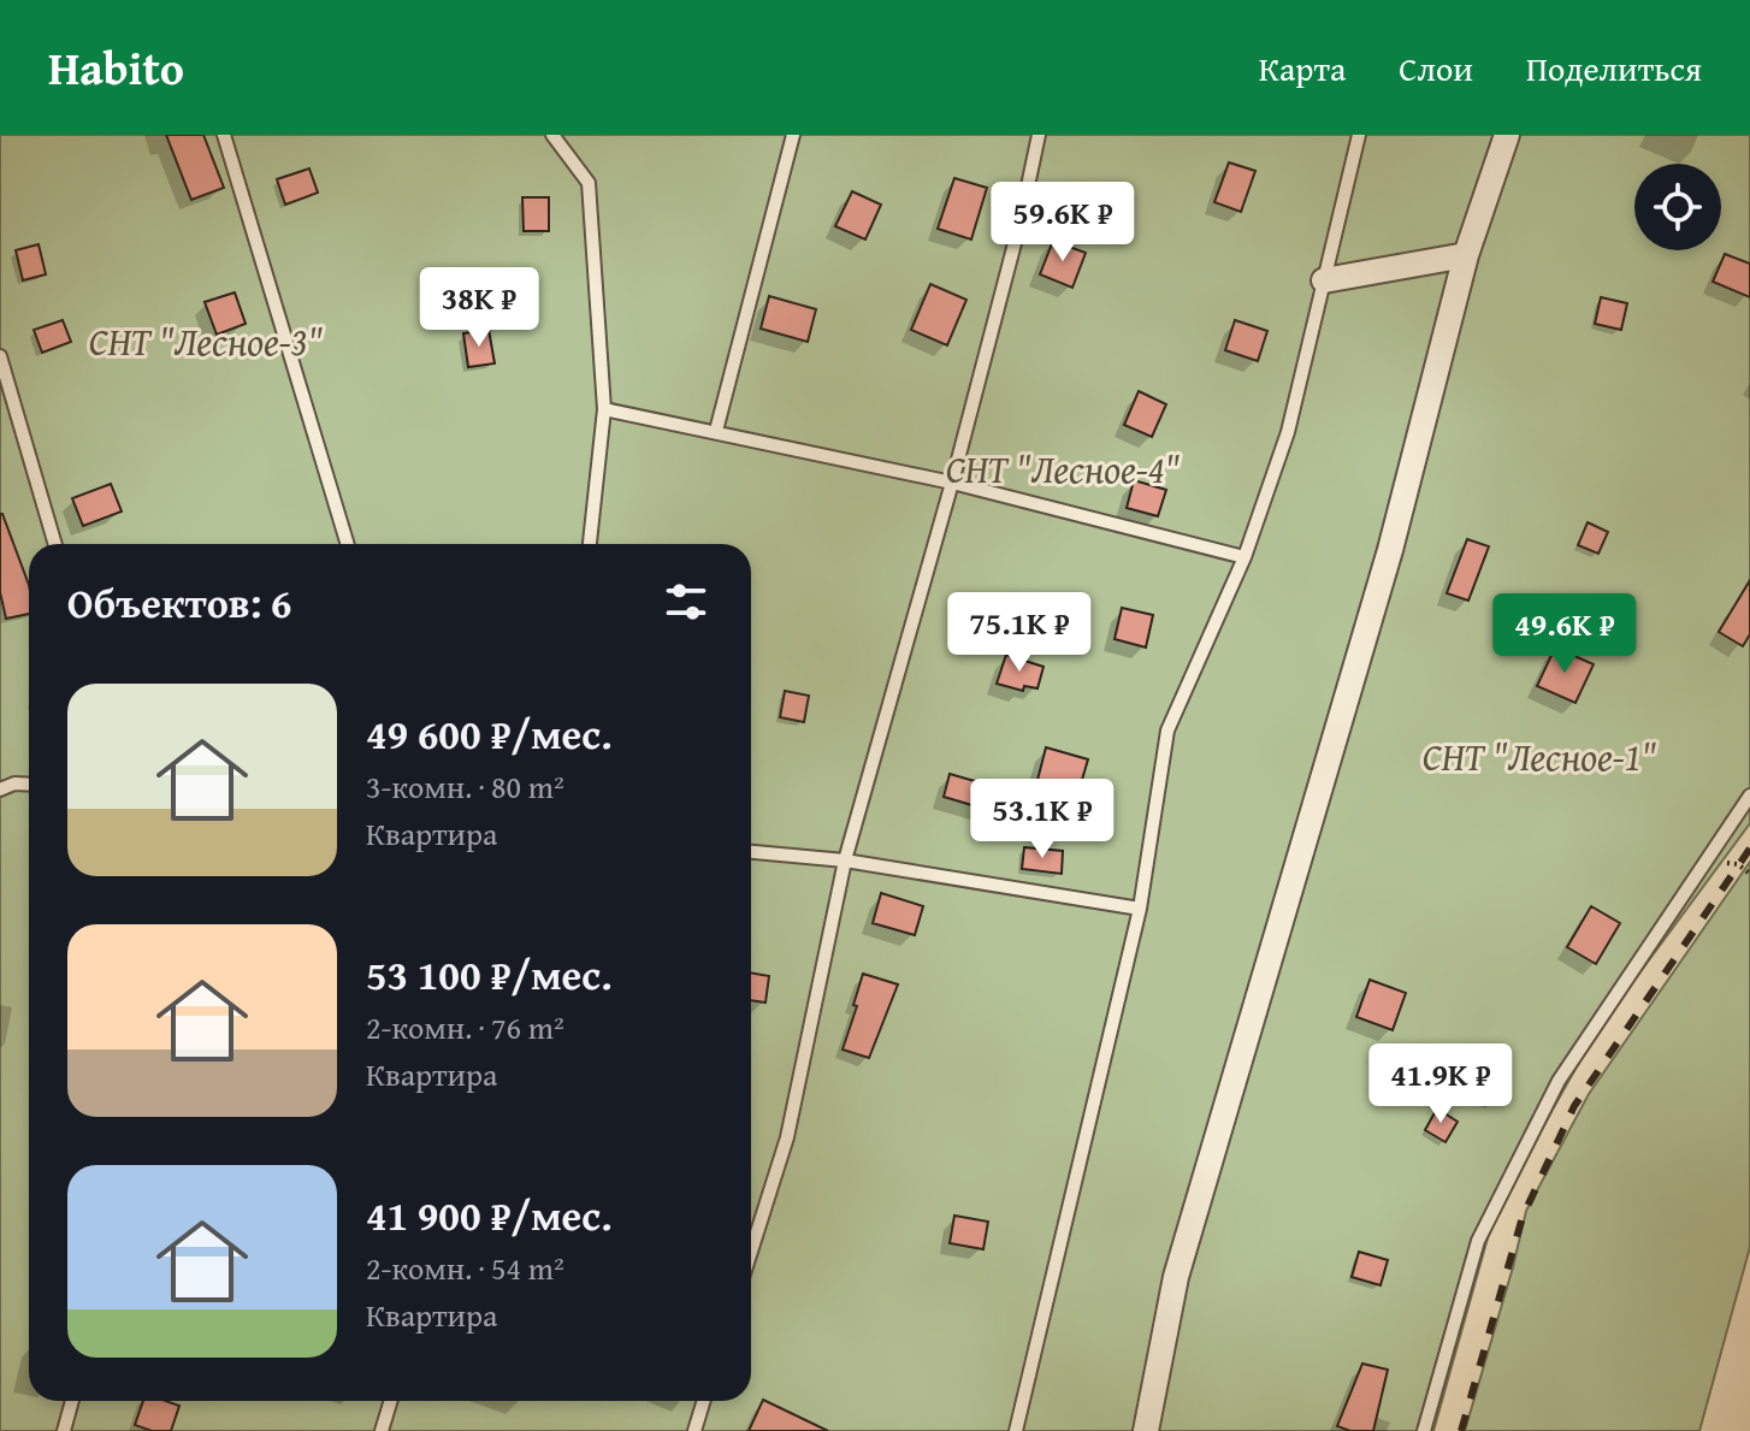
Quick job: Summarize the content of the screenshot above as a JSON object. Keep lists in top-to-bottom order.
{
  "parks": ["СНТ \"Лесное-3\"", "СНТ \"Лесное-4\"", "СНТ \"Лесное-1\""],
  "page": {
    "header": "Habito",
    "nav": ["Карта", "Слои", "Поделиться"],
    "price": [
      "59.6K ₽",
      "38K ₽",
      "75.1K ₽",
      "49.6K ₽",
      "53.1K ₽",
      "41.9K ₽"
    ],
    "heading": "Объектов: 6",
    "list": [
      {
        "name": "49 600 ₽/мес.",
        "note": "3-комн. · 80 m² · Квартира"
      },
      {
        "name": "53 100 ₽/мес.",
        "note": "2-комн. · 76 m² · Квартира"
      },
      {
        "name": "41 900 ₽/мес.",
        "note": "2-комн. · 54 m² · Квартира"
      }
    ]
  }
}
